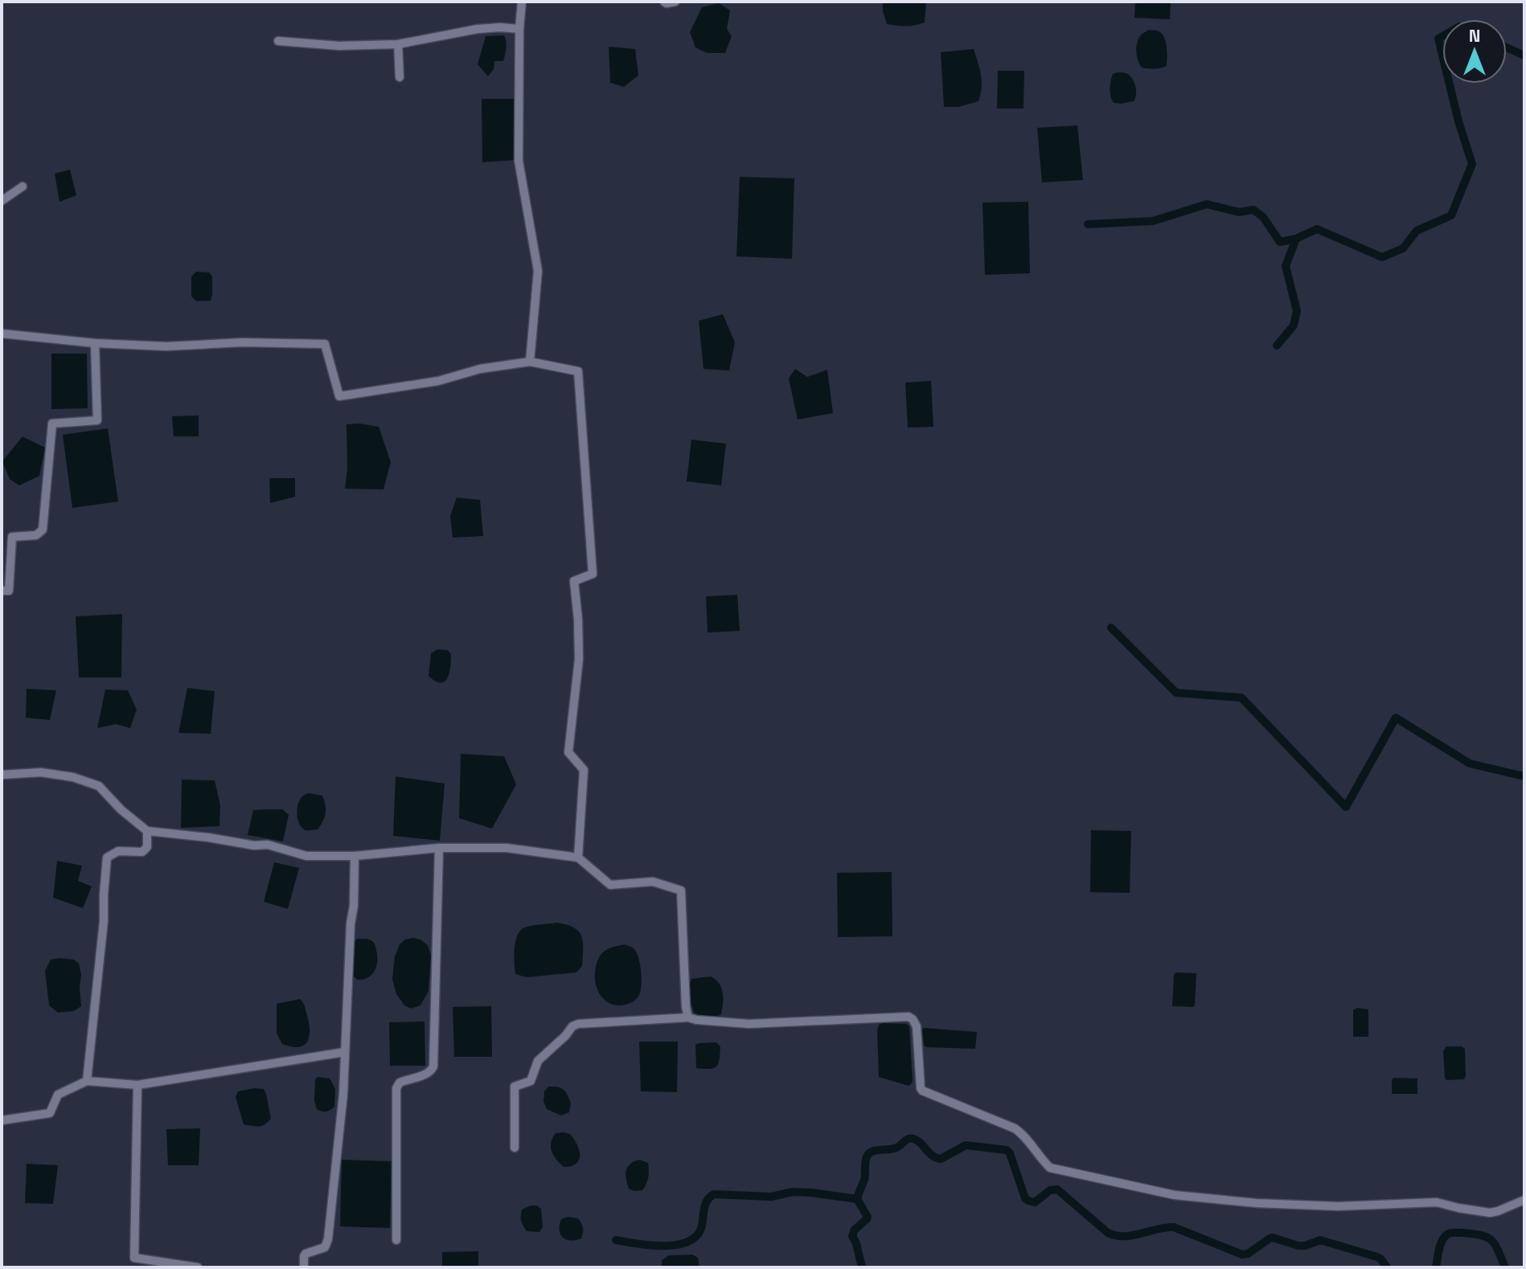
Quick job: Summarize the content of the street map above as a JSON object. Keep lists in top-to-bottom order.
{
  "north": "top"
}
